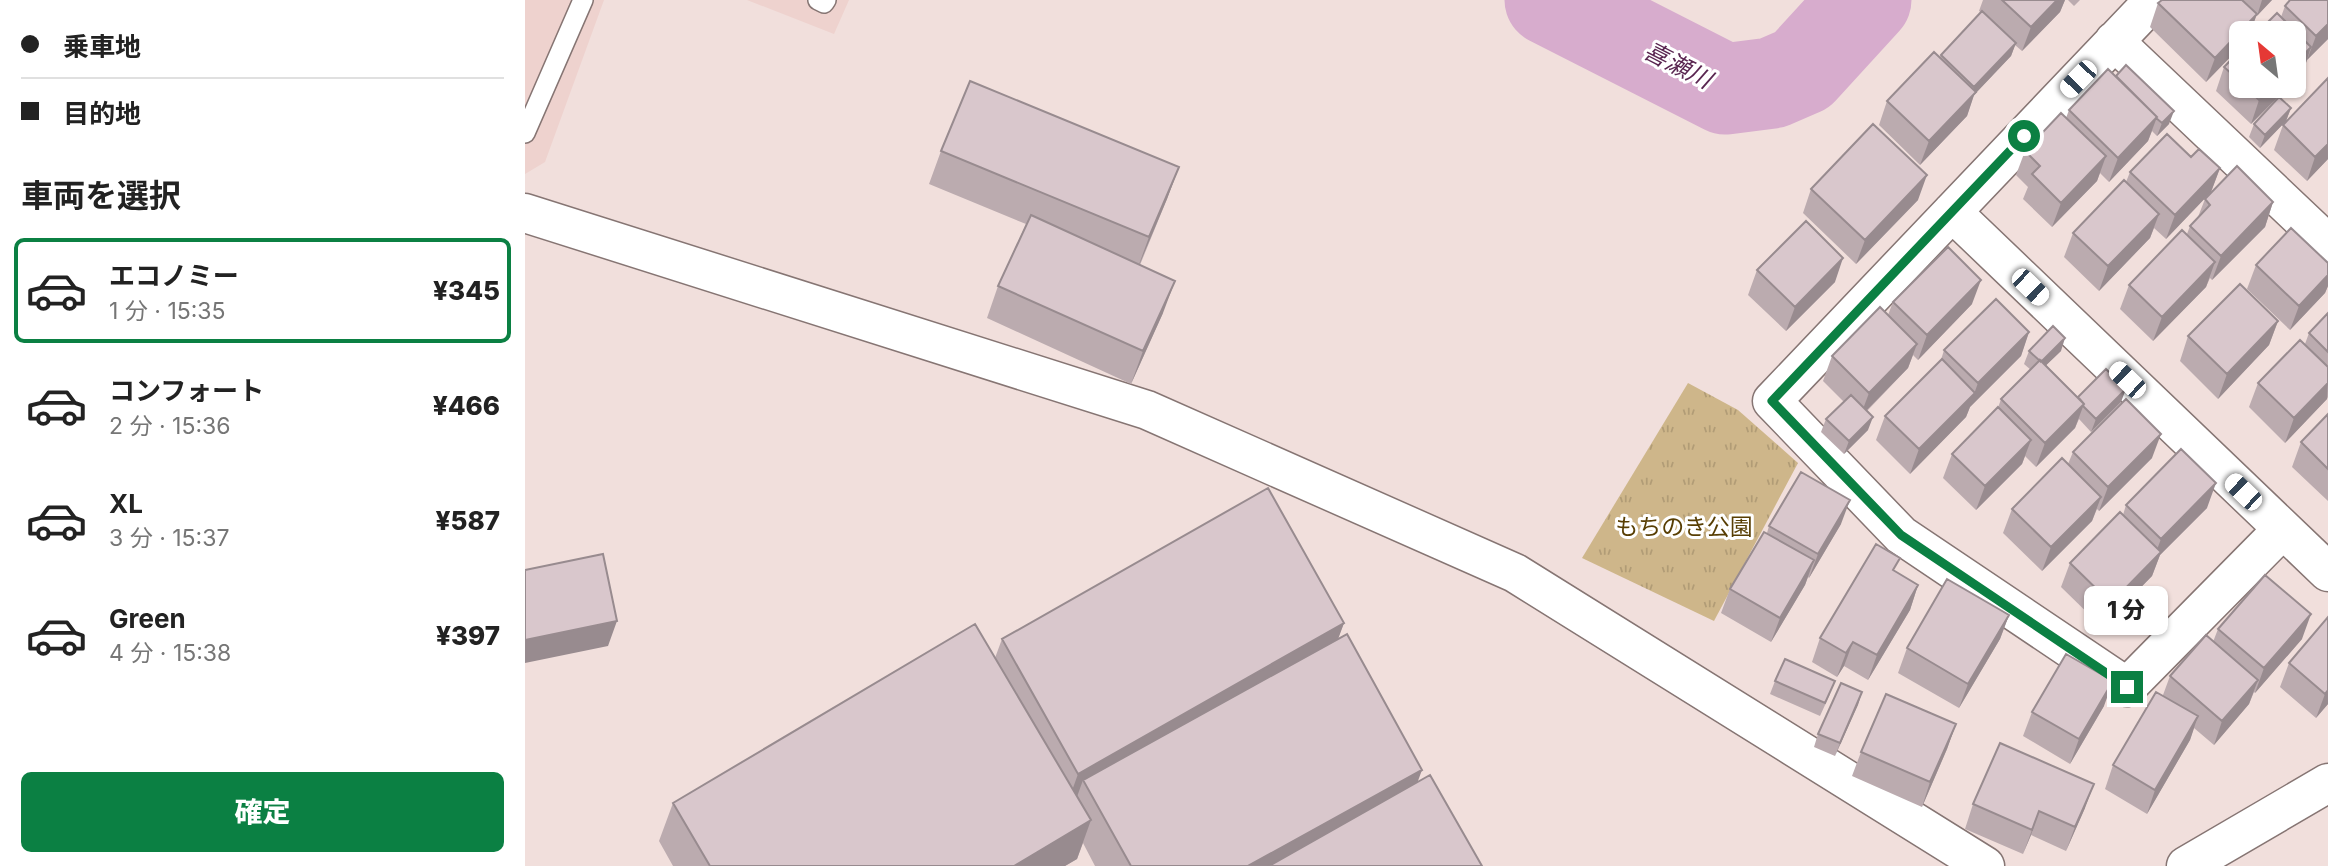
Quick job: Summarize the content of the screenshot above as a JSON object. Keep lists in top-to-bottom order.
{
  "water": ["喜瀬川"],
  "parks": ["もちのき公園"],
  "north": "top left",
  "page": {
    "banner": ["乗車地", "目的地"],
    "heading": "車両を選択",
    "list": [
      {
        "name": "エコノミー",
        "note": "1 分 · 15:35",
        "value": "¥345"
      },
      {
        "name": "コンフォート",
        "note": "2 分 · 15:36",
        "value": "¥466"
      },
      {
        "name": "XL",
        "note": "3 分 · 15:37",
        "value": "¥587"
      },
      {
        "name": "Green",
        "note": "4 分 · 15:38",
        "value": "¥397"
      }
    ],
    "bubble": "1 分",
    "buttons": "確定"
  }
}
